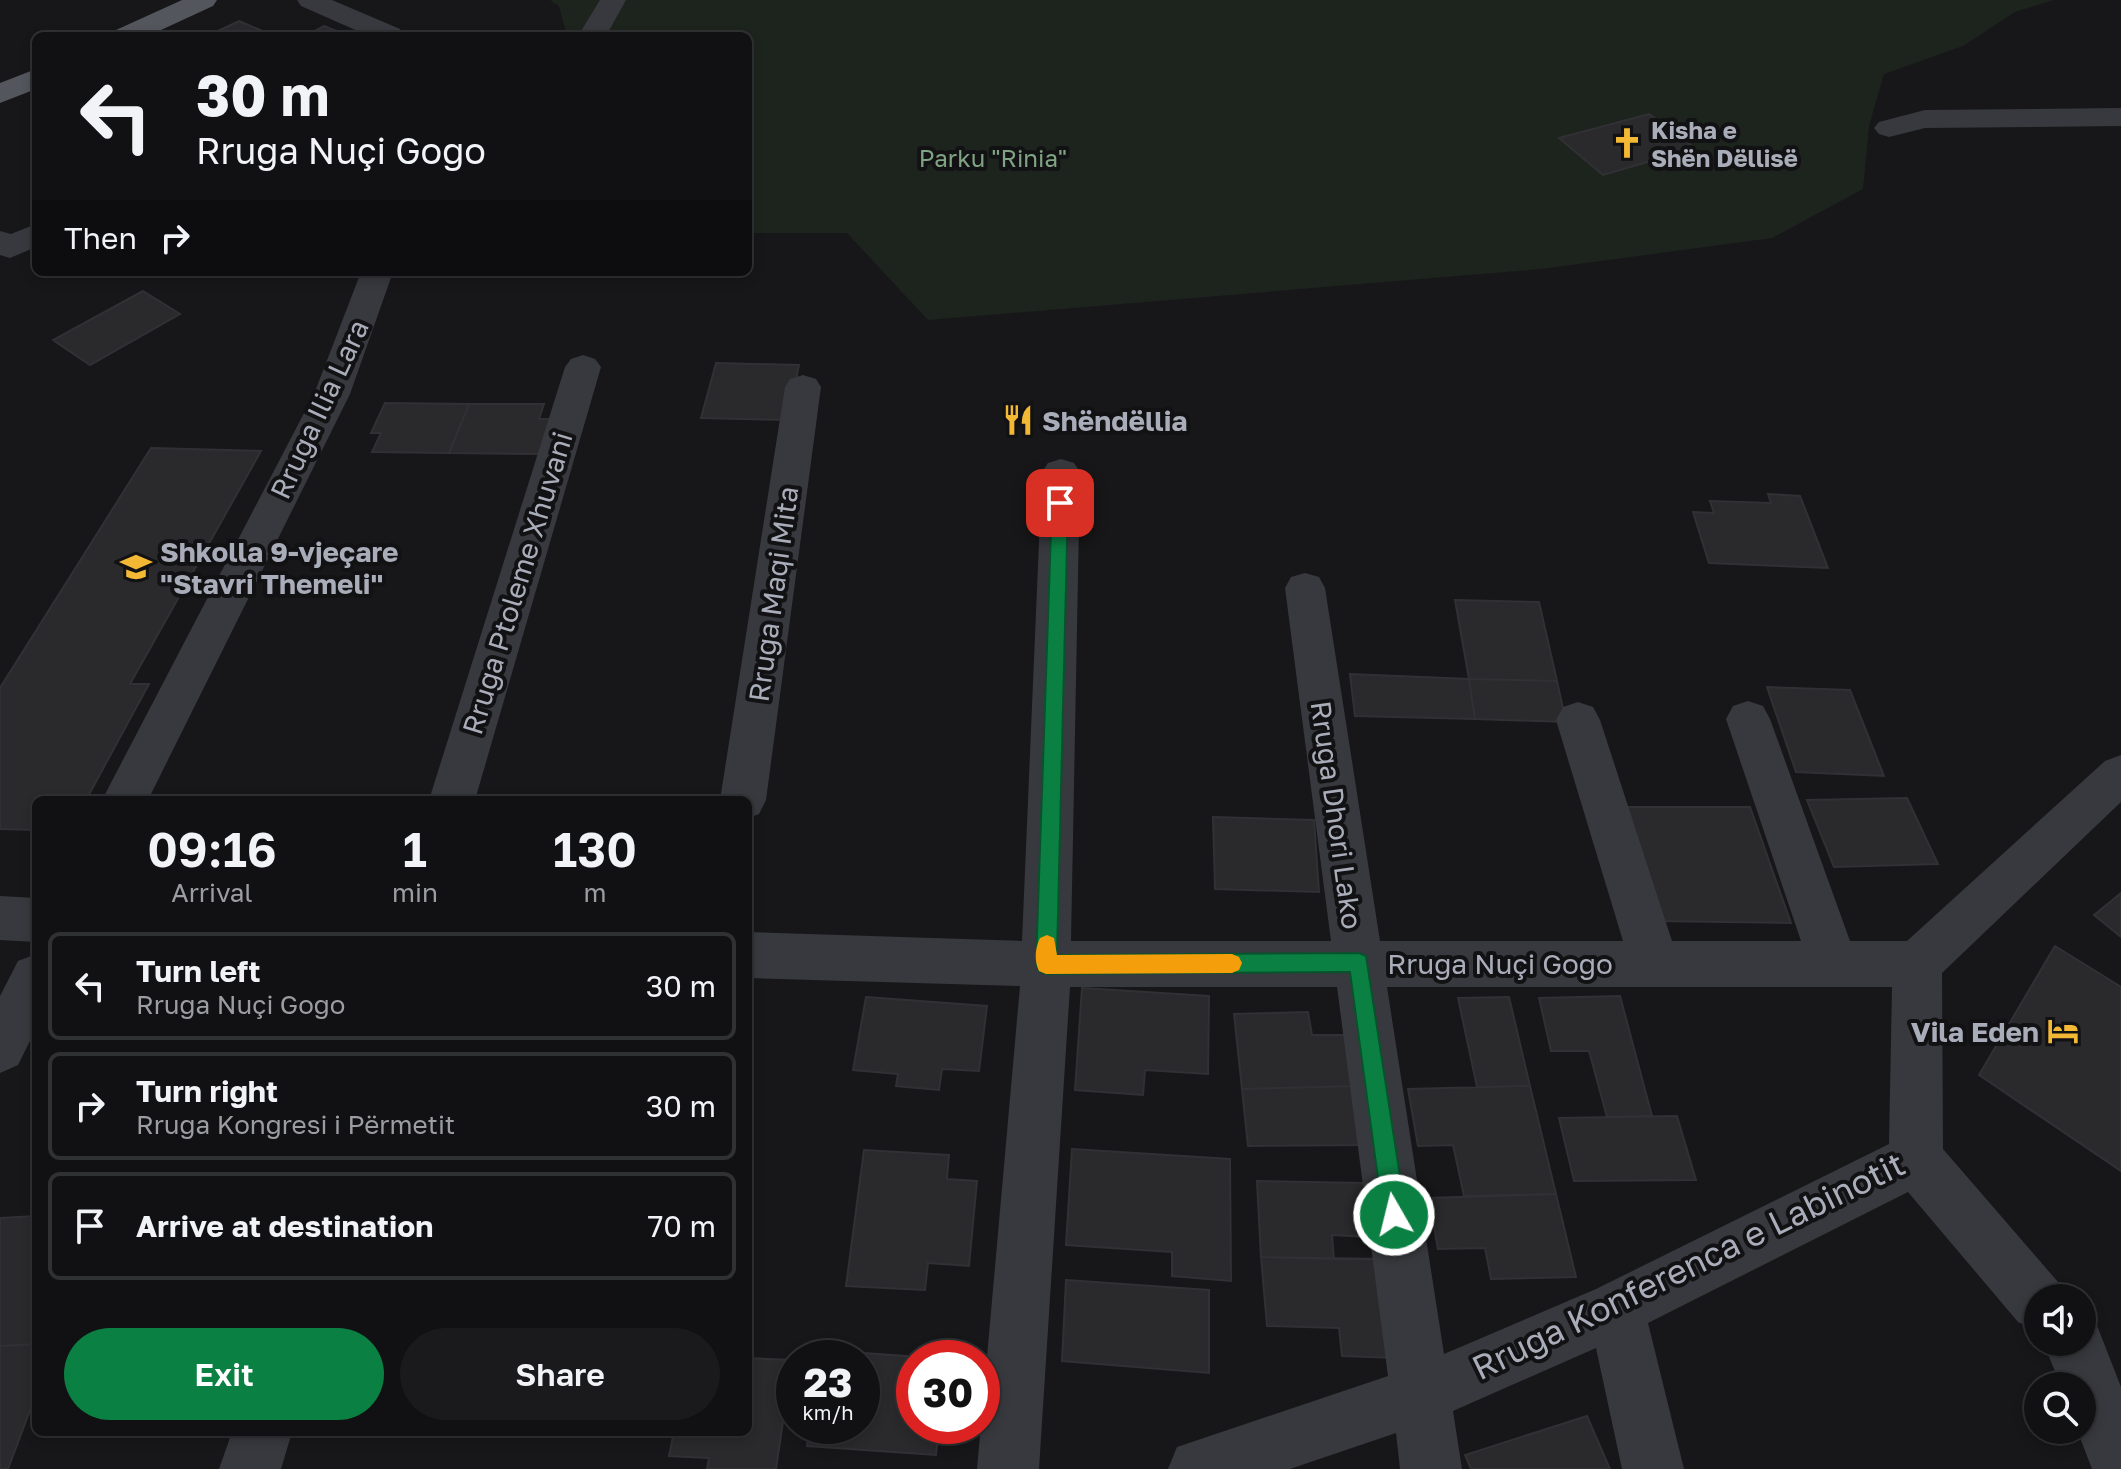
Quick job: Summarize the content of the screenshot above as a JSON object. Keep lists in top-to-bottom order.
{
  "streets": {
    "street": [
      "Rruga Ilia Lara",
      "Rruga Ptoleme Xhuvani",
      "Rruga Maqi Mita",
      "Rruga Dhori Lako",
      "Rruga Nuçi Gogo",
      "Rruga Konferenca e Labinotit"
    ]
  },
  "crossings": [
    ["Rruga Dhori Lako", "Rruga Nuçi Gogo"],
    ["Rruga Dhori Lako", "Rruga Konferenca e Labinotit"],
    ["Rruga Nuçi Gogo", "Rruga Konferenca e Labinotit"]
  ],
  "parks": ["Parku \"Rinia\""],
  "places": {
    "church": ["Kisha e Shën Dëllisë"],
    "restaurant": ["Shëndëllia"],
    "school or university": ["Shkolla 9-vjeçare \"Stavri Themeli\""],
    "hotel": ["Vila Eden"]
  },
  "page": {
    "turn": ["30 m", "Rruga Nuçi Gogo"],
    "then": "Then",
    "eta": [
      "09:16",
      "Arrival",
      "1",
      "min",
      "130",
      "m"
    ],
    "list": [
      {
        "name": "Turn left",
        "note": "Rruga Nuçi Gogo",
        "value": "30 m"
      },
      {
        "name": "Turn right",
        "note": "Rruga Kongresi i Përmetit",
        "value": "30 m"
      },
      {
        "name": "Arrive at destination",
        "value": "70 m"
      }
    ],
    "buttons": ["Exit", "Share"],
    "speed": "23 km/h",
    "limit": "30"
  }
}
